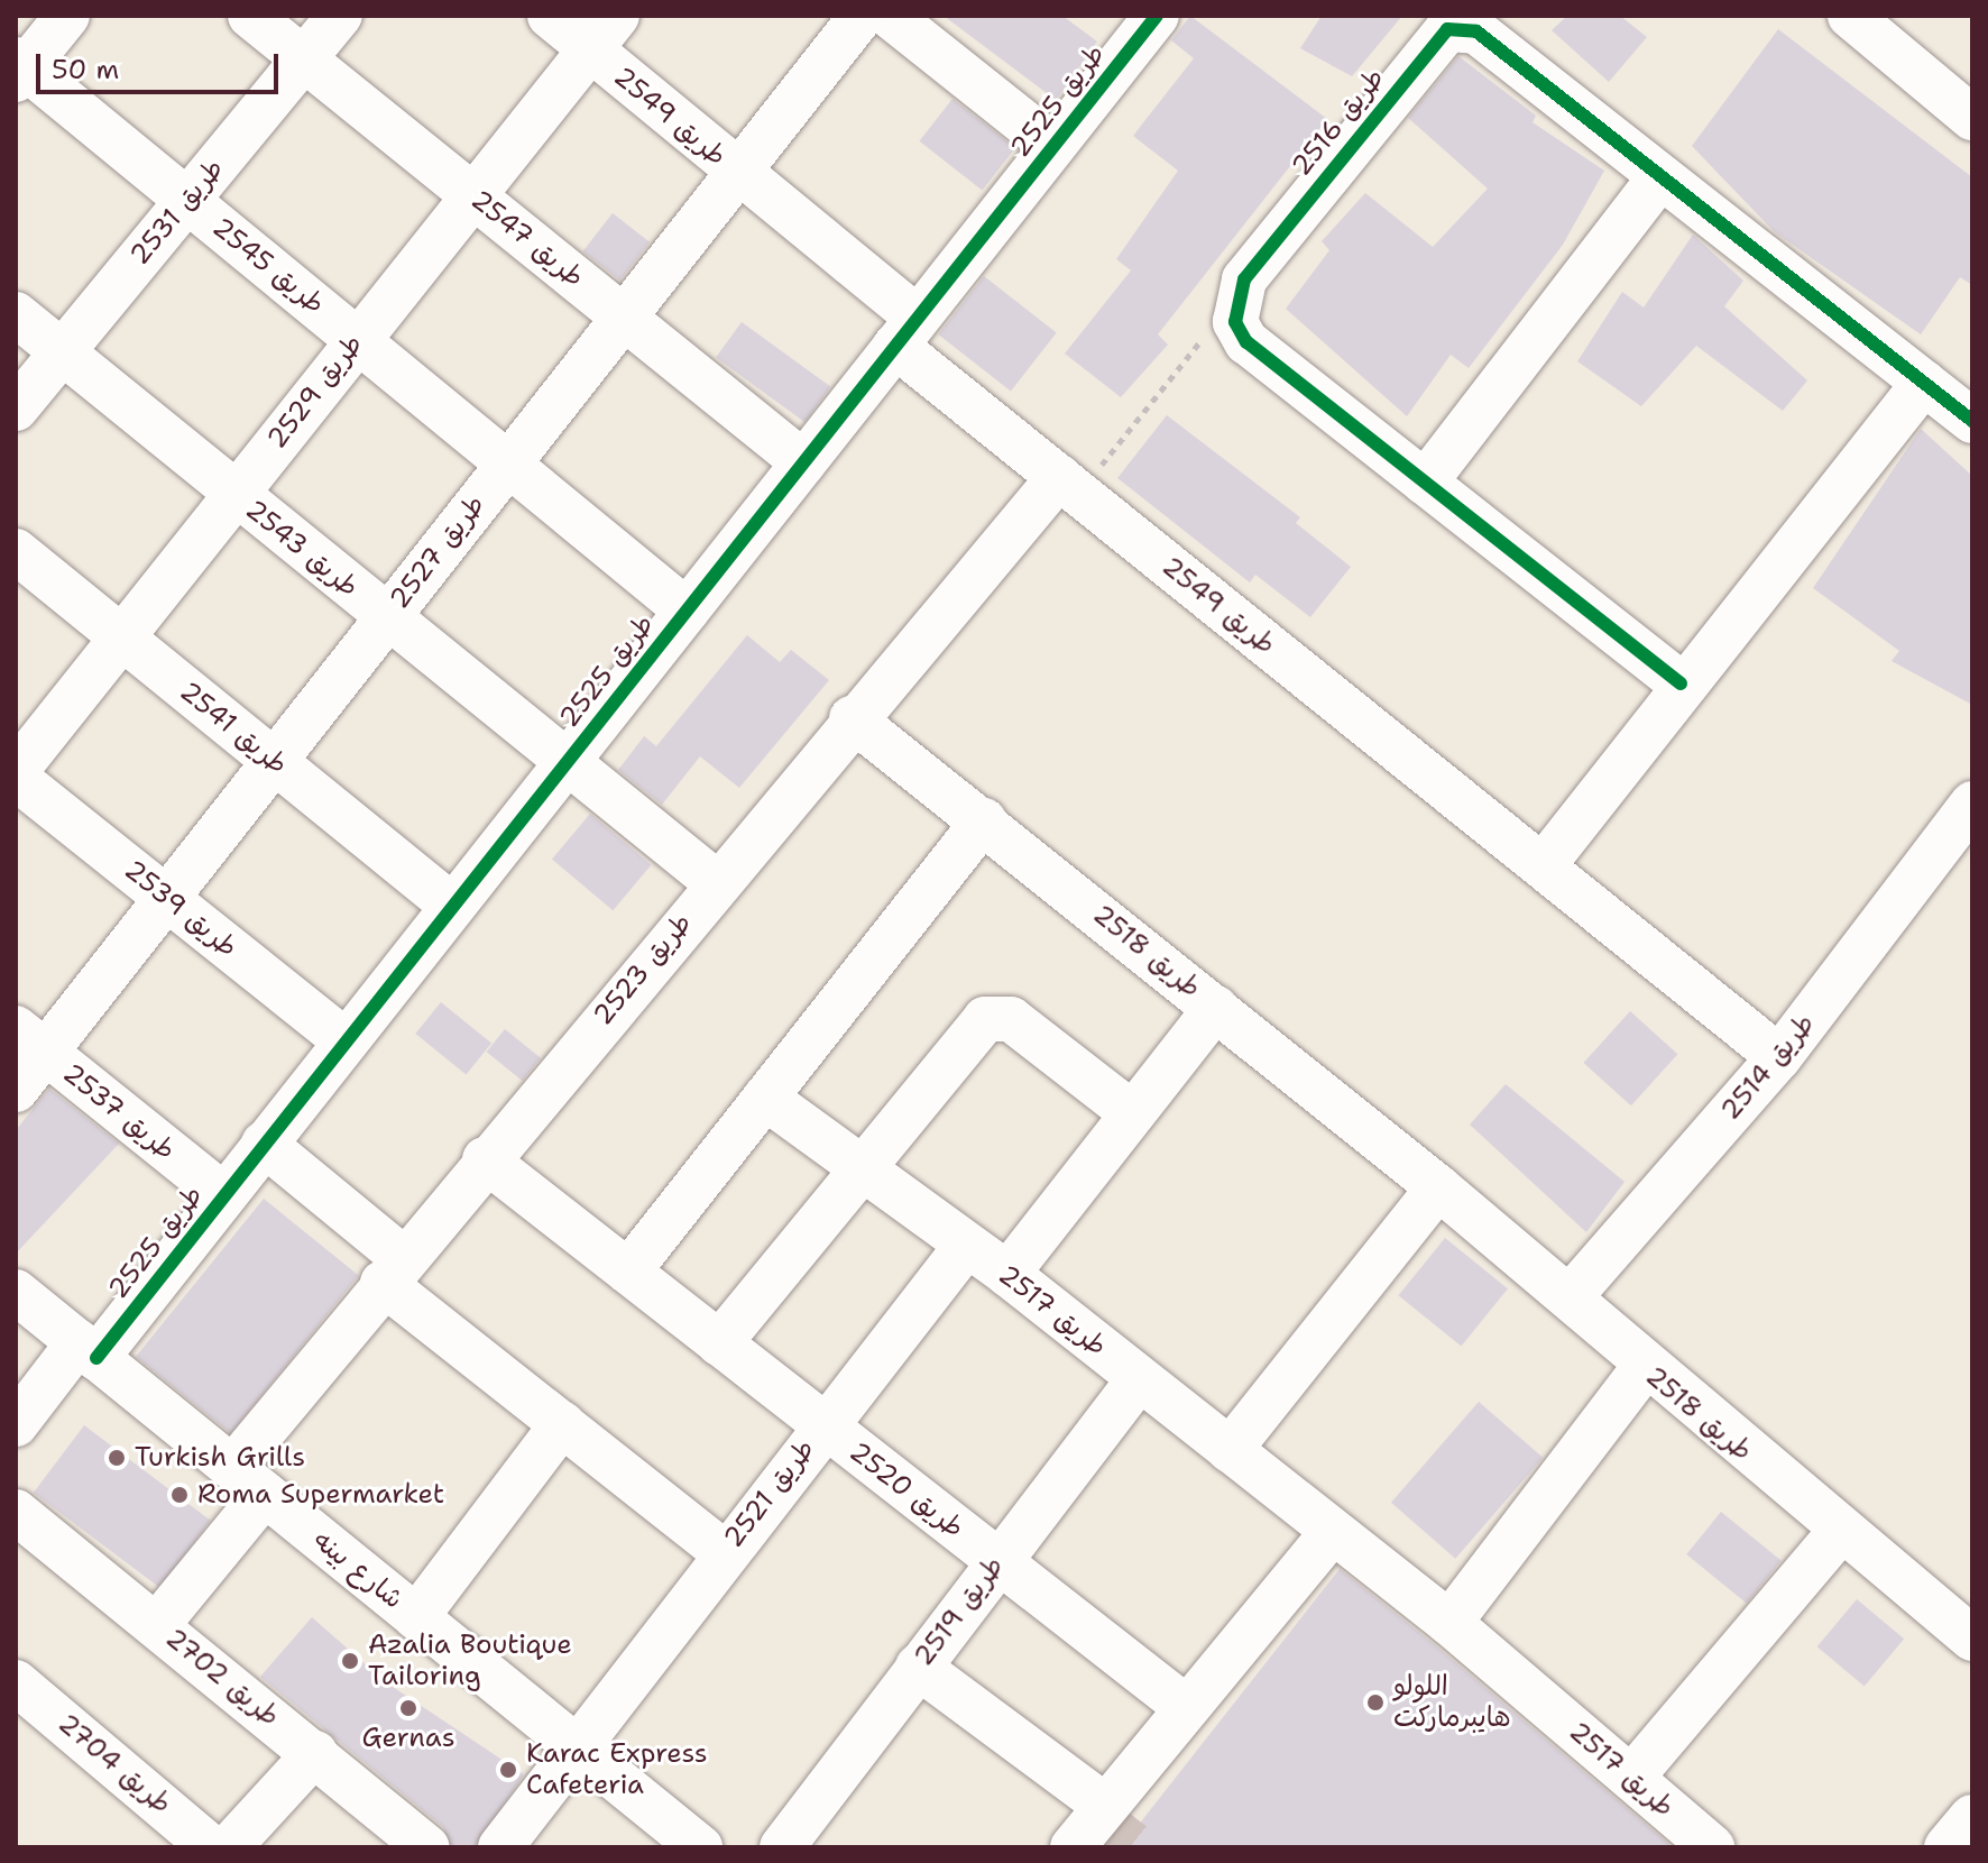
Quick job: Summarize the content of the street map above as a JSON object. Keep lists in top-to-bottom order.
{
  "streets": {
    "street": [
      "طريق 2525",
      "طريق 2549",
      "طريق 2516",
      "طريق 2531",
      "طريق 2547",
      "طريق 2545",
      "طريق 2529",
      "طريق 2543",
      "طريق 2527",
      "طريق 2541",
      "طريق 2539",
      "طريق 2518",
      "طريق 2523",
      "طريق 2514",
      "طريق 2537",
      "طريق 2517",
      "طريق 2520",
      "طريق 2521",
      "شارع بينه",
      "طريق 2519",
      "طريق 2702",
      "طريق 2704"
    ]
  },
  "crossings": [
    ["طريق 2525", "طريق 2549"],
    ["طريق 2525", "طريق 2547"],
    ["طريق 2525", "طريق 2545"],
    ["طريق 2525", "طريق 2543"],
    ["طريق 2525", "طريق 2541"],
    ["طريق 2525", "طريق 2539"],
    ["طريق 2525", "طريق 2537"],
    ["طريق 2525", "شارع بينه"],
    ["طريق 2549", "طريق 2529"],
    ["طريق 2549", "طريق 2527"],
    ["طريق 2549", "طريق 2523"],
    ["طريق 2549", "طريق 2514"],
    ["طريق 2531", "طريق 2547"],
    ["طريق 2531", "طريق 2545"],
    ["طريق 2531", "طريق 2543"],
    ["طريق 2547", "طريق 2529"],
    ["طريق 2547", "طريق 2527"],
    ["طريق 2545", "طريق 2529"],
    ["طريق 2545", "طريق 2527"],
    ["طريق 2529", "طريق 2543"],
    ["طريق 2529", "طريق 2541"],
    ["طريق 2529", "طريق 2539"],
    ["طريق 2543", "طريق 2527"],
    ["طريق 2543", "طريق 2523"],
    ["طريق 2527", "طريق 2541"],
    ["طريق 2527", "طريق 2539"],
    ["طريق 2527", "طريق 2537"],
    ["طريق 2518", "طريق 2523"],
    ["طريق 2518", "طريق 2514"],
    ["طريق 2523", "طريق 2520"],
    ["طريق 2523", "شارع بينه"],
    ["طريق 2523", "طريق 2702"],
    ["طريق 2517", "طريق 2521"],
    ["طريق 2517", "طريق 2519"],
    ["طريق 2520", "طريق 2521"],
    ["طريق 2520", "طريق 2519"],
    ["طريق 2521", "شارع بينه"]
  ],
  "places": [
    "Turkish Grills",
    "Roma Supermarket",
    "Azalia Boutique Tailoring",
    "اللولو هايبرماركت",
    "Gernas",
    "Karac Express Cafeteria"
  ],
  "scale_bar": "50 m"
}
